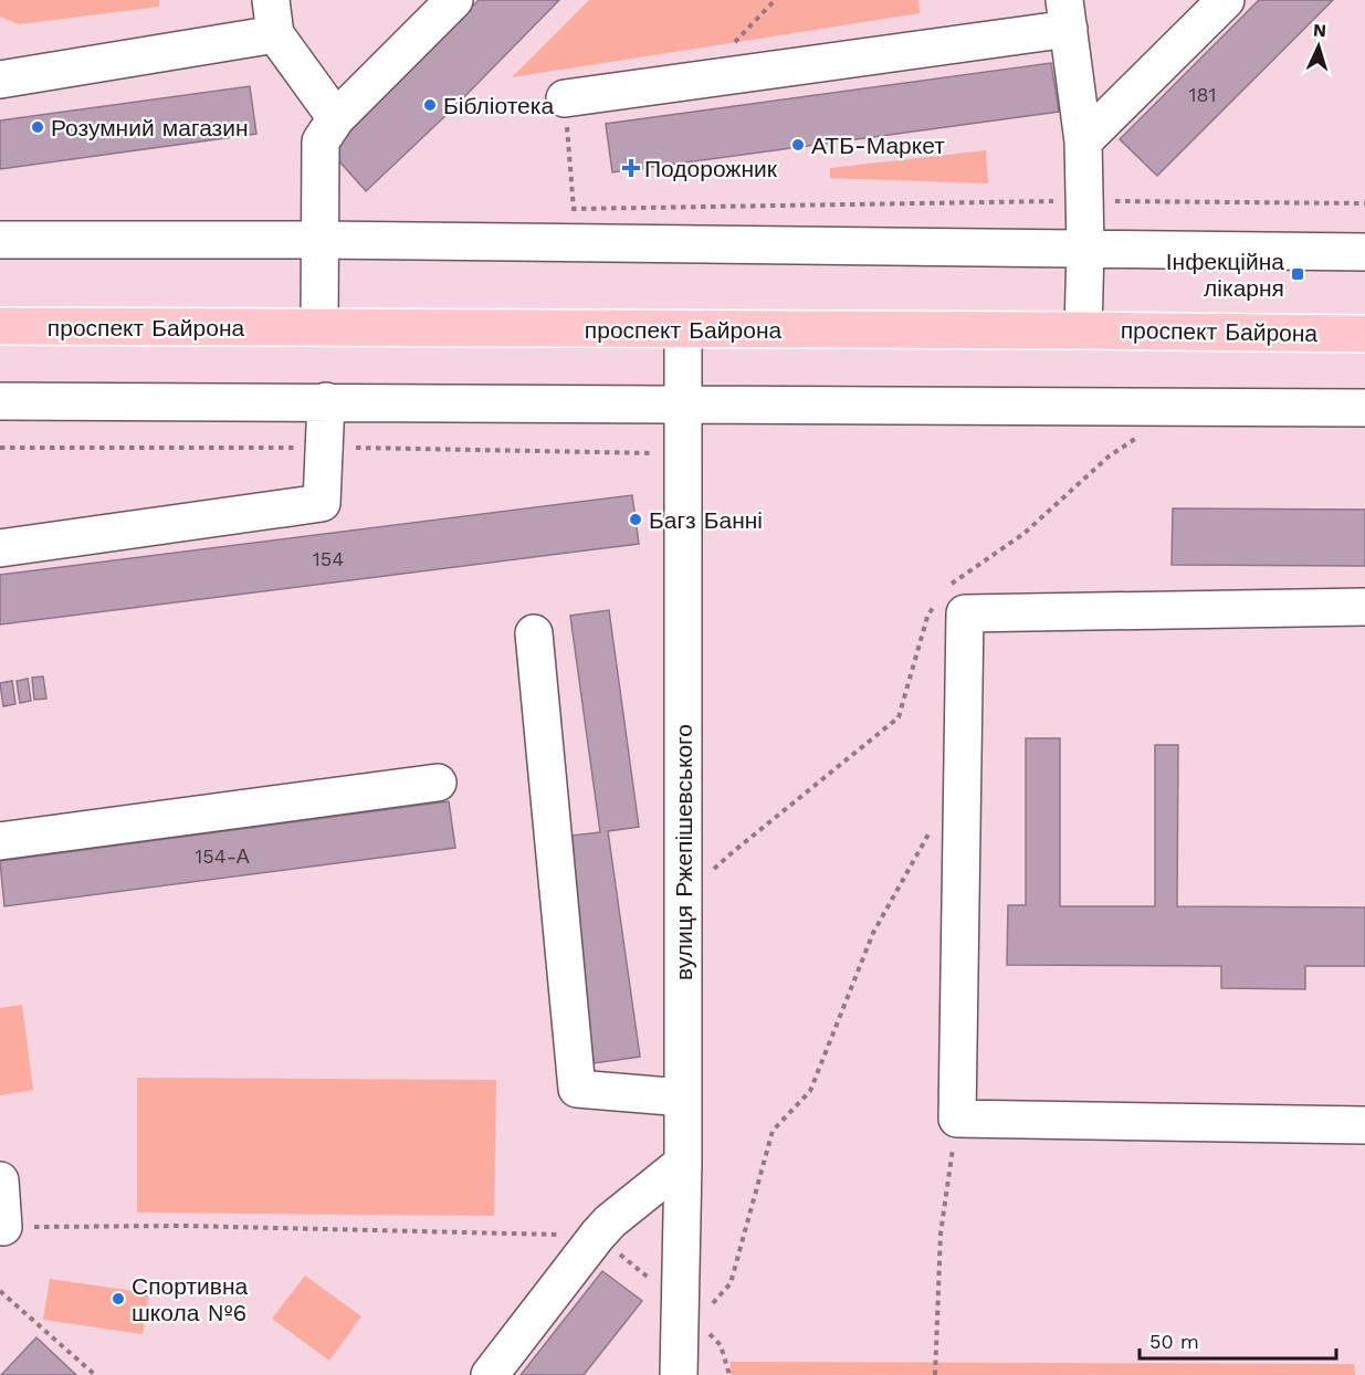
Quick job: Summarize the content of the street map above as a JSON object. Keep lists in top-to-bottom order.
{
  "streets": {
    "main road": ["проспект Байрона"],
    "street": ["вулиця Ржепішевського"]
  },
  "crossings": [
    ["проспект Байрона", "вулиця Ржепішевського"]
  ],
  "places": {
    "other": [
      "Бібліотека",
      "Розумний магазин",
      "АТБ-Маркет",
      "Багз Банні",
      "Спортивна школа №6"
    ],
    "health": ["Подорожник"],
    "transit": ["Інфекційна лікарня"]
  },
  "house_numbers": ["181", "154", "154-А"],
  "scale_bar": "50 m",
  "north": "top"
}
